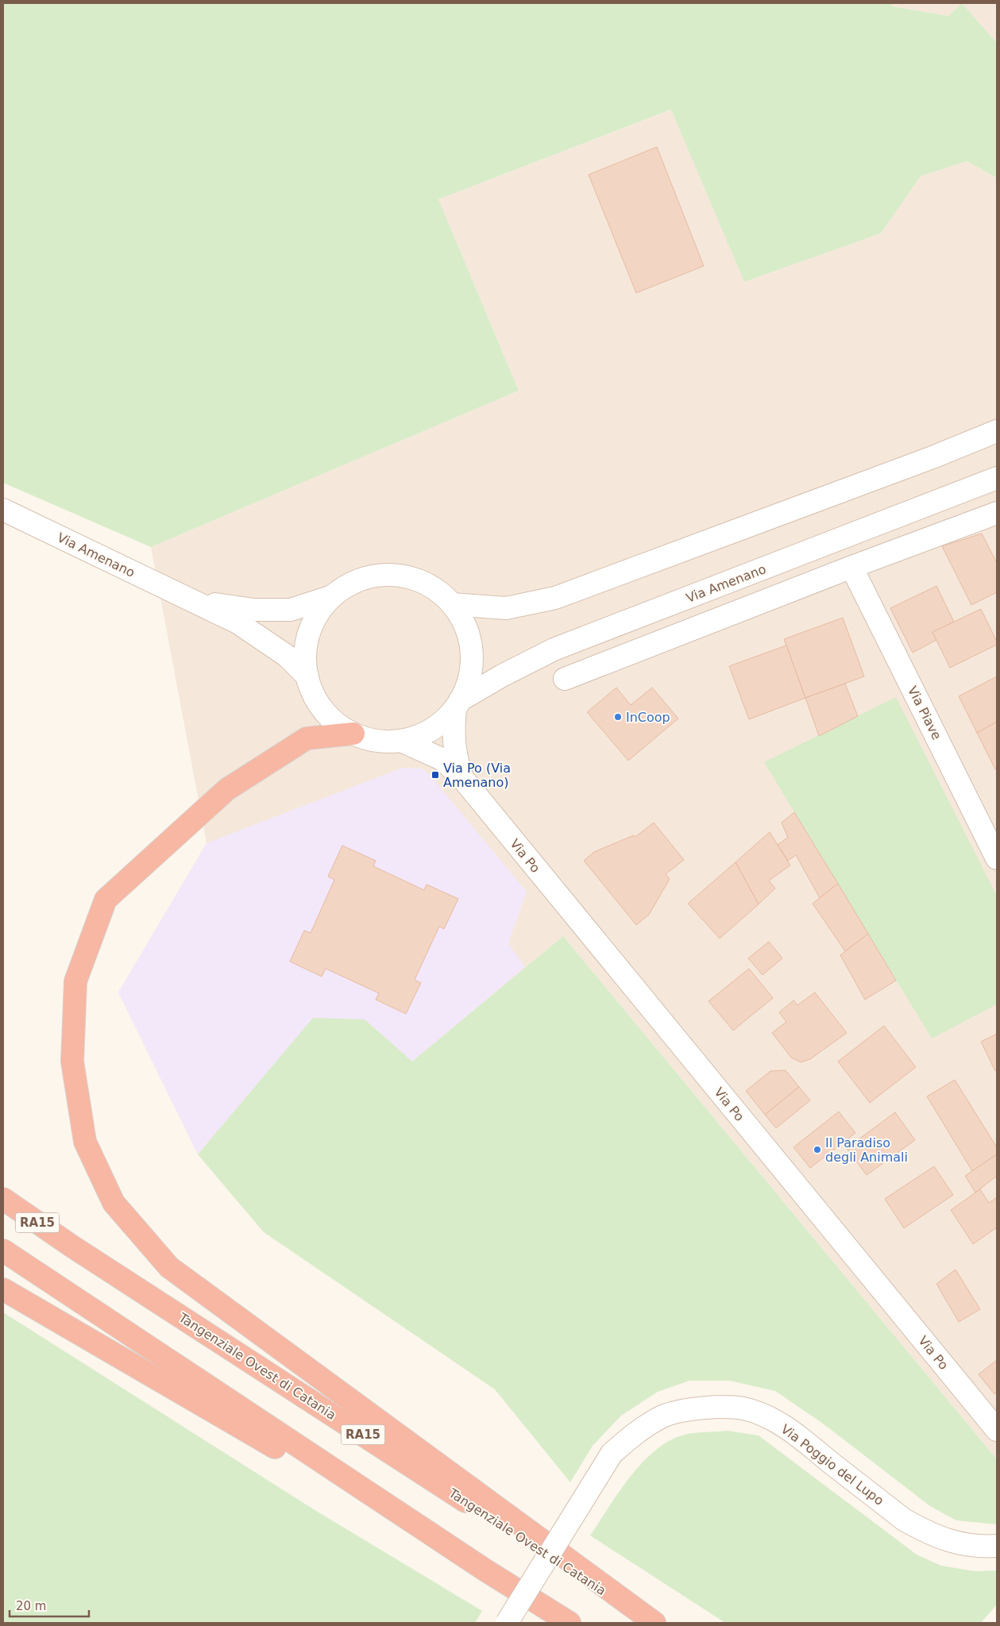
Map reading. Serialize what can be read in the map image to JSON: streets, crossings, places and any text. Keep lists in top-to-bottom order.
{
  "streets": {
    "highway": ["RA15", "Tangenziale Ovest di Catania"],
    "street": [
      "Via Amenano",
      "Via Piave",
      "Via Po",
      "Via Poggio del Lupo"
    ]
  },
  "places": {
    "other": ["InCoop", "Il Paradiso degli Animali"],
    "transit": ["Via Po (Via Amenano)"]
  },
  "scale_bar": "20 m"
}
